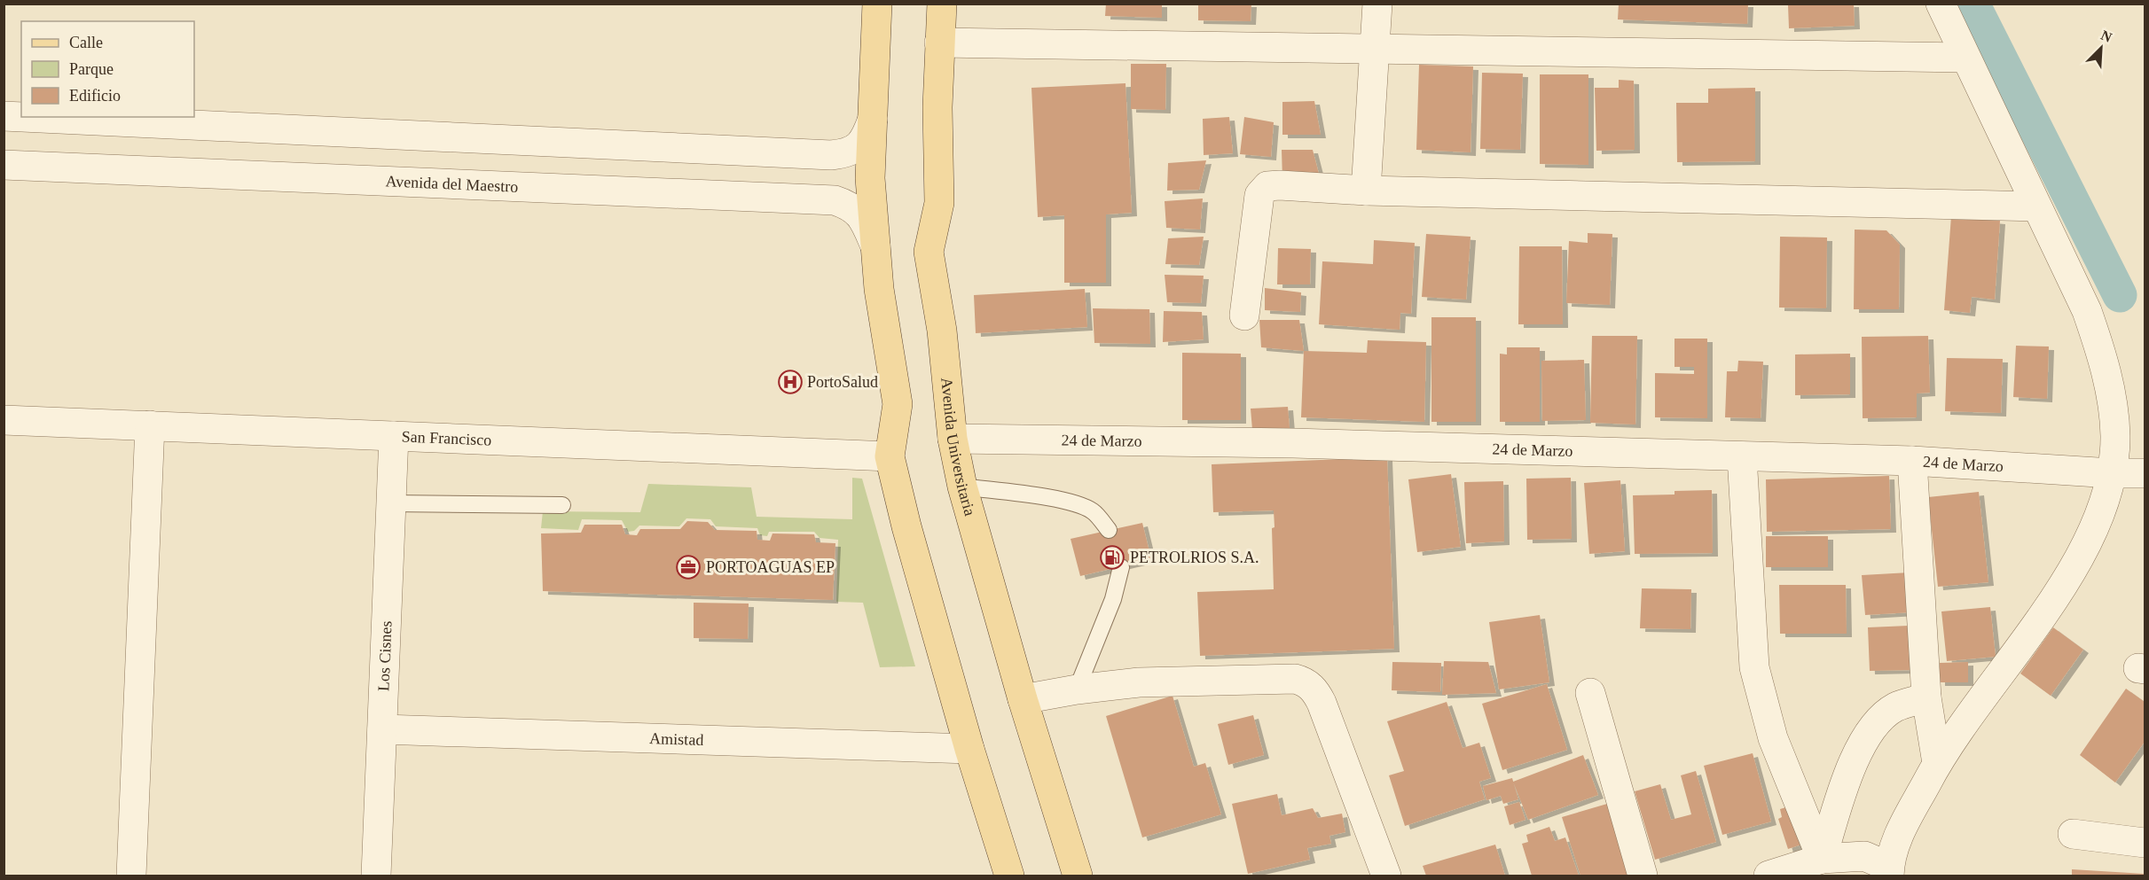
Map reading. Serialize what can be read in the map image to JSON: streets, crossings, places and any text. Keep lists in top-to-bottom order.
{
  "streets": {
    "main road": ["Avenida Universitaria"],
    "street": [
      "Avenida del Maestro",
      "San Francisco",
      "24 de Marzo",
      "Los Cisnes",
      "Amistad"
    ]
  },
  "crossings": [
    ["San Francisco", "Los Cisnes"],
    ["24 de Marzo", "Avenida Universitaria"],
    ["Los Cisnes", "Amistad"]
  ],
  "places": {
    "hospital": ["PortoSalud"],
    "fuel station": ["PETROLRIOS S.A."],
    "office": ["PORTOAGUAS EP"]
  },
  "legend": ["Calle", "Parque", "Edificio"],
  "north": "top right"
}
